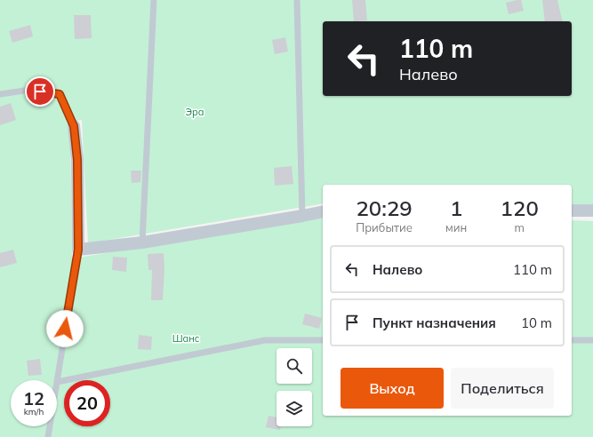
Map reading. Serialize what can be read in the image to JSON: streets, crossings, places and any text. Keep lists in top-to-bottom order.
{
  "parks": ["Эра", "Шанс"],
  "page": {
    "turn": ["110 m", "Налево"],
    "eta": [
      "20:29",
      "Прибытие",
      "1",
      "мин",
      "120",
      "m"
    ],
    "list": [
      {
        "name": "Налево",
        "value": "110 m"
      },
      {
        "name": "Пункт назначения",
        "value": "10 m"
      }
    ],
    "buttons": ["Выход", "Поделиться"],
    "speed": "12 km/h",
    "limit": "20"
  }
}
